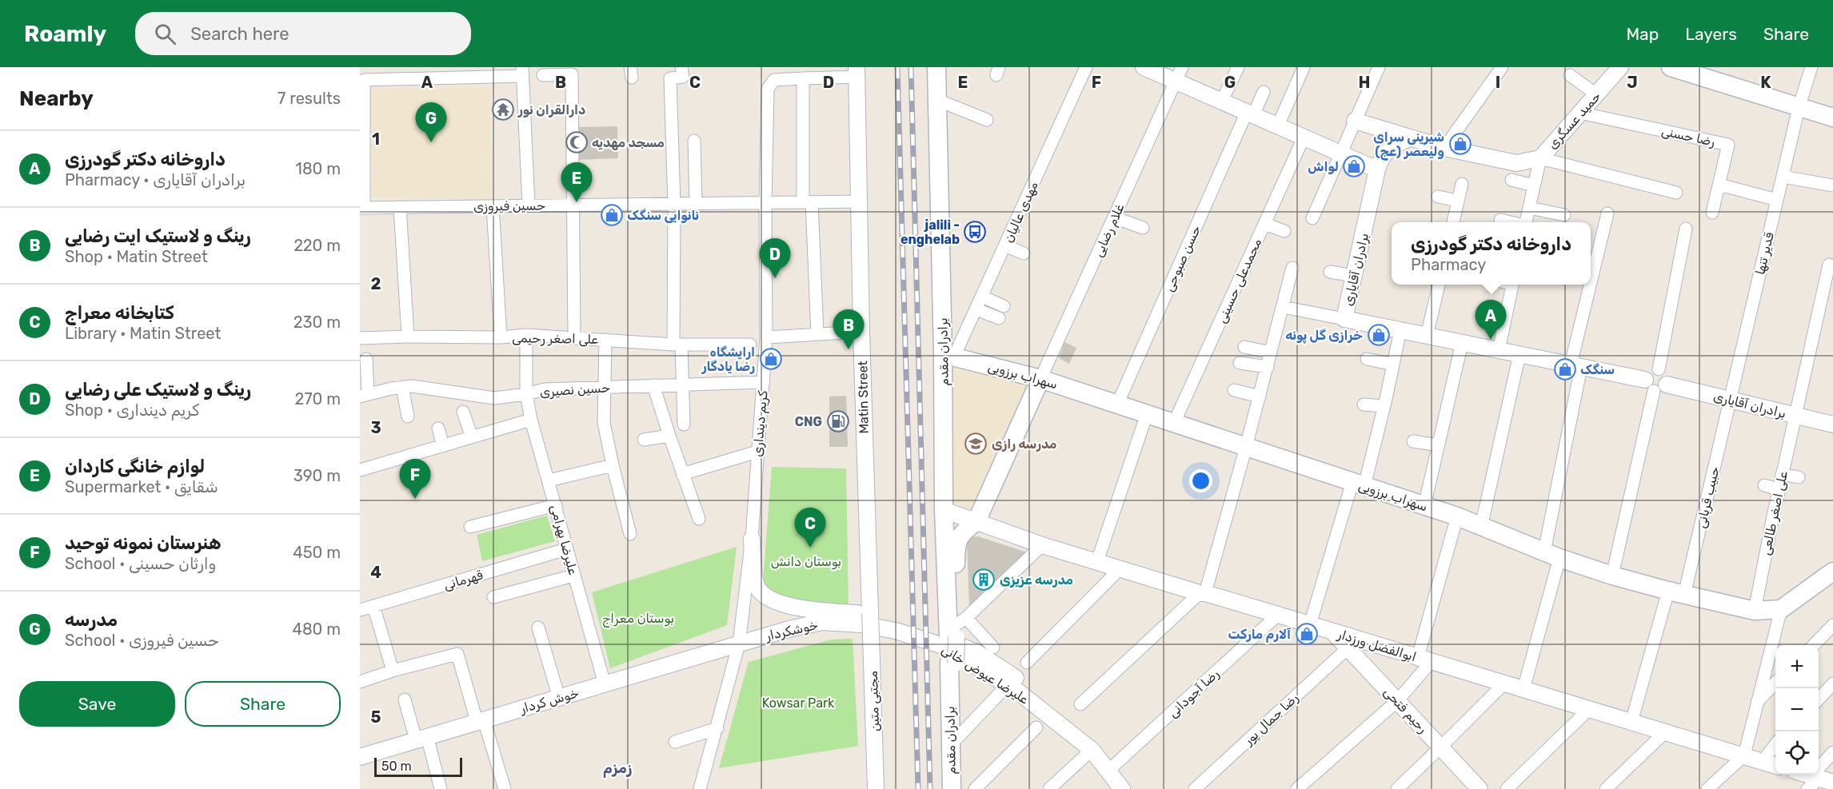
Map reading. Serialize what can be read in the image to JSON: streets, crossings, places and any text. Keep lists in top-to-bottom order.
{
  "streets": {
    "main road": ["برادران مقدم", "سهراب برزویی"],
    "street": [
      "حمید عسگری",
      "رضا حسنی",
      "حسین فیروزی",
      "مهدی عالیان",
      "غلام رضایی",
      "قدیر تنها",
      "حسن صبوحی",
      "برادران آقایاری",
      "محمدعلی حسینی",
      "علی اصغر رحیمی",
      "حسین نصیری",
      "Matin Street",
      "کریم دینداری",
      "حبیب قربانی",
      "علی اصغر طالعی",
      "علیرضا بهرامی",
      "قهرمانی",
      "خوشکردار",
      "ابوالفضل ورزدار",
      "علیرضا عیوض خانی",
      "رضا آجودانی",
      "خوش کردار",
      "مجتبی متین",
      "رحیم فتحی",
      "رضا جمال پور"
    ]
  },
  "crossings": [
    ["حمید عسگری", "رضا حسنی"],
    ["حسین فیروزی", "Matin Street"],
    ["حسین فیروزی", "کریم دینداری"],
    ["مهدی عالیان", "برادران مقدم"],
    ["مهدی عالیان", "سهراب برزویی"],
    ["غلام رضایی", "سهراب برزویی"],
    ["قدیر تنها", "برادران آقایاری"],
    ["قدیر تنها", "حبیب قربانی"],
    ["حسن صبوحی", "سهراب برزویی"],
    ["برادران آقایاری", "حبیب قربانی"],
    ["برادران آقایاری", "علی اصغر طالعی"],
    ["محمدعلی حسینی", "سهراب برزویی"],
    ["علی اصغر رحیمی", "علیرضا بهرامی"],
    ["برادران مقدم", "سهراب برزویی"],
    ["برادران مقدم", "ابوالفضل ورزدار"],
    ["سهراب برزویی", "حبیب قربانی"],
    ["سهراب برزویی", "علی اصغر طالعی"],
    ["حسین نصیری", "کریم دینداری"],
    ["حسین نصیری", "علیرضا بهرامی"],
    ["Matin Street", "مجتبی متین"],
    ["کریم دینداری", "خوشکردار"],
    ["کریم دینداری", "خوش کردار"],
    ["حبیب قربانی", "ابوالفضل ورزدار"],
    ["علیرضا بهرامی", "قهرمانی"],
    ["علیرضا بهرامی", "خوش کردار"],
    ["خوشکردار", "علیرضا عیوض خانی"],
    ["خوشکردار", "خوش کردار"],
    ["ابوالفضل ورزدار", "رضا آجودانی"],
    ["ابوالفضل ورزدار", "رحیم فتحی"],
    ["علیرضا عیوض خانی", "رضا آجودانی"],
    ["رحیم فتحی", "رضا جمال پور"]
  ],
  "districts": ["زمزم"],
  "parks": ["بوستان دانش", "بوستان معراج", "Kowsar Park"],
  "places": {
    "temple": ["دارالقران نور"],
    "mosque": ["مسجد مهدیه"],
    "shop": [
      "شیرینی سرای ولیعصر (عج)",
      "لواش",
      "نانوایی سنگک",
      "خرازی گل پونه",
      "ارایشگاه رضا یادگار",
      "سنگک",
      "آلارم مارکت"
    ],
    "bus stop": ["jalili - enghelab"],
    "fuel station": ["CNG"],
    "school or university": ["مدرسه رازی"],
    "building": ["مدرسه عزیزی"]
  },
  "scale_bar": "50 m",
  "page": {
    "header": "Roamly",
    "search": "Search here",
    "nav": ["Map", "Layers", "Share"],
    "heading": ["Nearby", "7 results"],
    "pins": [
      "G",
      "E",
      "D",
      "A",
      "B",
      "F",
      "C"
    ],
    "list": [
      {
        "mark": "A",
        "name": "داروخانه دکتر گودرزی",
        "note": "Pharmacy · برادران آقایاری",
        "value": "180 m"
      },
      {
        "mark": "B",
        "name": "رینگ و لاستیک ایت رضایی",
        "note": "Shop · Matin Street",
        "value": "220 m"
      },
      {
        "mark": "C",
        "name": "کتابخانه معراج",
        "note": "Library · Matin Street",
        "value": "230 m"
      },
      {
        "mark": "D",
        "name": "رینگ و لاستیک علی رضایی",
        "note": "Shop · کریم دینداری",
        "value": "270 m"
      },
      {
        "mark": "E",
        "name": "لوازم خانگی کاردان",
        "note": "Supermarket · شقایق",
        "value": "390 m"
      },
      {
        "mark": "F",
        "name": "هنرستان نمونه توحید",
        "note": "School · وارثان حسینی",
        "value": "450 m"
      },
      {
        "mark": "G",
        "name": "مدرسه",
        "note": "School · حسین فیروزی",
        "value": "480 m"
      }
    ],
    "popup": ["داروخانه دکتر گودرزی", "Pharmacy"],
    "map_buttons": ["+", "−"],
    "buttons": ["Save", "Share"],
    "scale": "50 m"
  },
  "grid": {
    "columns": [
      "A",
      "B",
      "C",
      "D",
      "E",
      "F",
      "G",
      "H",
      "I",
      "J",
      "K"
    ],
    "rows": [
      "1",
      "2",
      "3",
      "4",
      "5"
    ]
  }
}
